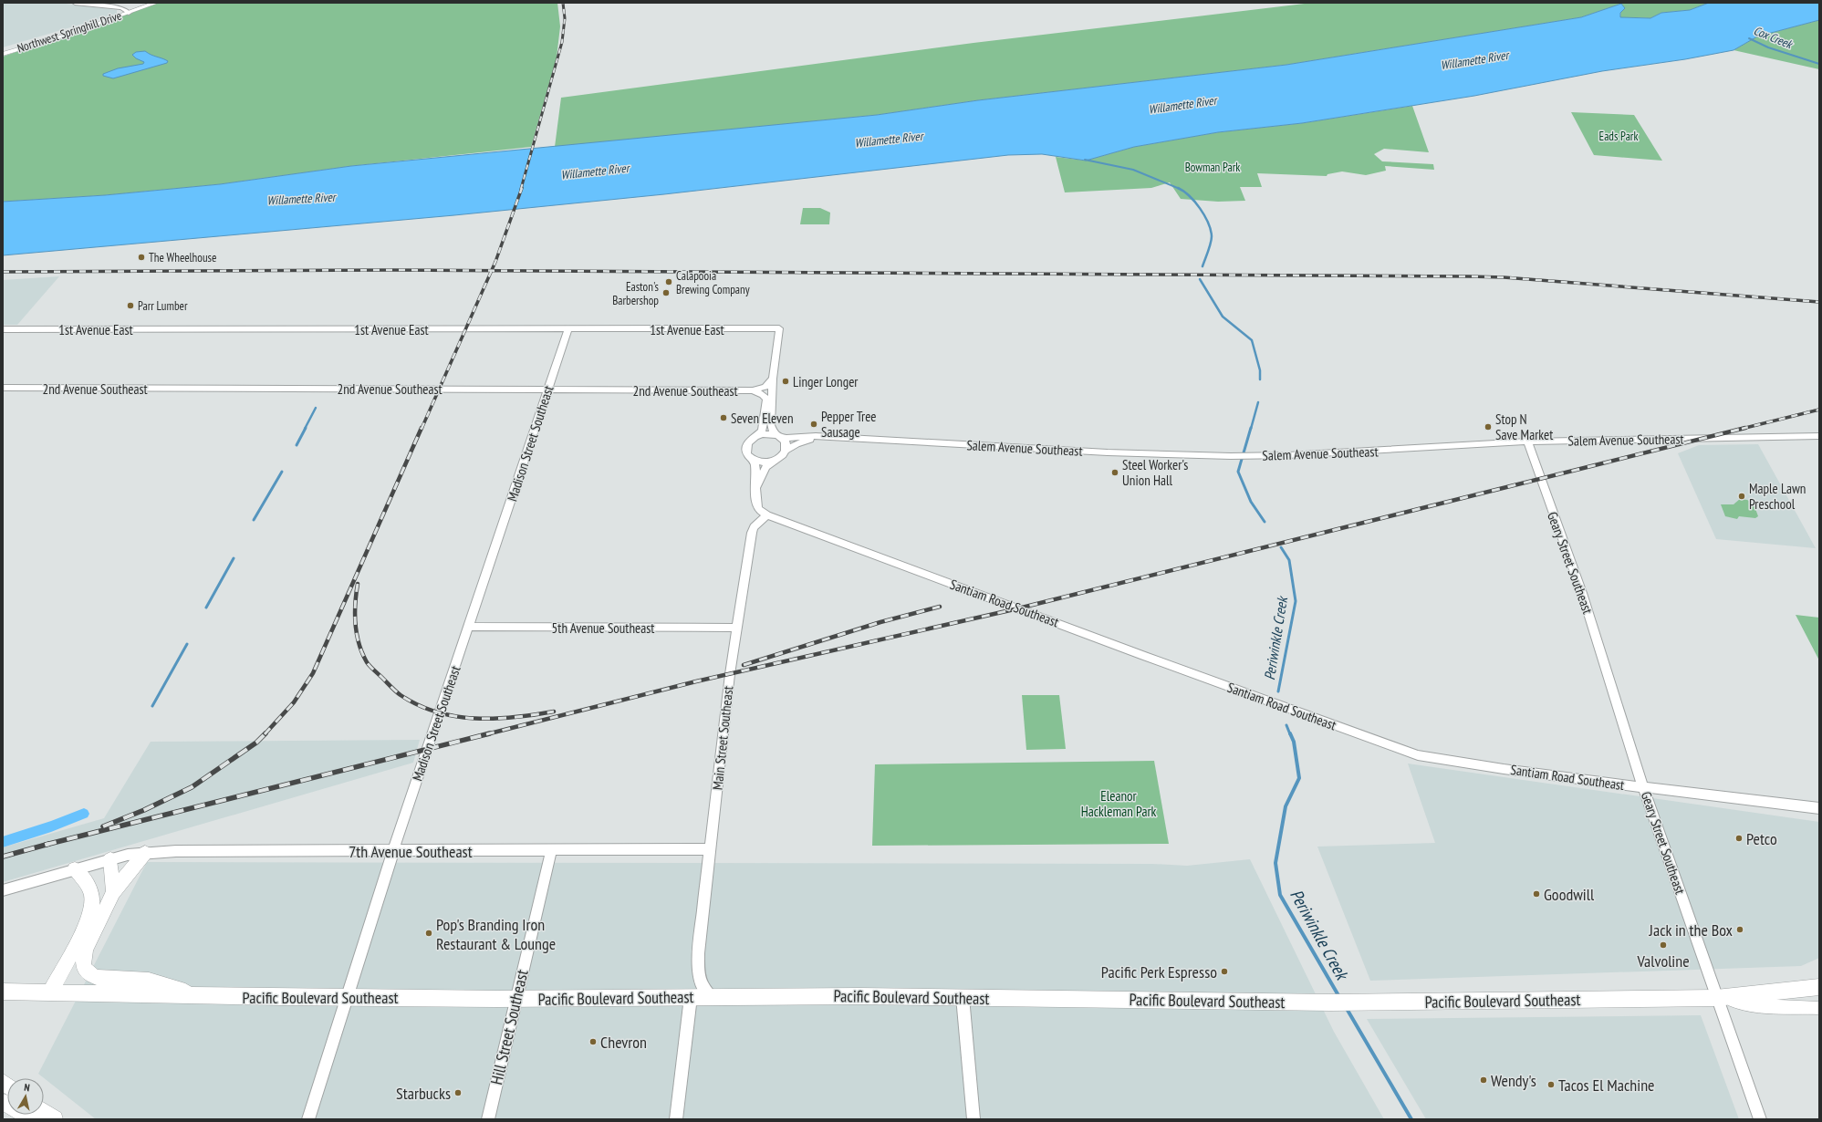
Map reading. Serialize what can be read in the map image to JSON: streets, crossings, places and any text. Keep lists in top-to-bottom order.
{
  "streets": {
    "highway": ["Pacific Boulevard Southeast"],
    "main road": [
      "Northwest Springhill Drive",
      "1st Avenue East",
      "2nd Avenue Southeast",
      "Salem Avenue Southeast",
      "Madison Street Southeast",
      "Geary Street Southeast",
      "Santiam Road Southeast",
      "5th Avenue Southeast",
      "Main Street Southeast",
      "7th Avenue Southeast",
      "Hill Street Southeast"
    ]
  },
  "crossings": [
    ["1st Avenue East", "2nd Avenue Southeast"],
    ["1st Avenue East", "Madison Street Southeast"],
    ["2nd Avenue Southeast", "Madison Street Southeast"],
    ["Salem Avenue Southeast", "Geary Street Southeast"],
    ["Madison Street Southeast", "5th Avenue Southeast"],
    ["Madison Street Southeast", "7th Avenue Southeast"],
    ["Madison Street Southeast", "Pacific Boulevard Southeast"],
    ["Geary Street Southeast", "Santiam Road Southeast"],
    ["Geary Street Southeast", "Pacific Boulevard Southeast"],
    ["Santiam Road Southeast", "Main Street Southeast"],
    ["5th Avenue Southeast", "Main Street Southeast"],
    ["Main Street Southeast", "7th Avenue Southeast"],
    ["Main Street Southeast", "Pacific Boulevard Southeast"],
    ["7th Avenue Southeast", "Hill Street Southeast"],
    ["Pacific Boulevard Southeast", "Hill Street Southeast"]
  ],
  "water": ["Cox Creek", "Willamette River", "Periwinkle Creek"],
  "parks": ["Eads Park", "Bowman Park", "Eleanor Hackleman Park"],
  "places": [
    "The Wheelhouse",
    "Calapooia Brewing Company",
    "Easton's Barbershop",
    "Parr Lumber",
    "Linger Longer",
    "Seven Eleven",
    "Pepper Tree Sausage",
    "Stop N Save Market",
    "Steel Worker's Union Hall",
    "Maple Lawn Preschool",
    "Petco",
    "Goodwill",
    "Jack in the Box",
    "Pop's Branding Iron Restaurant & Lounge",
    "Valvoline",
    "Pacific Perk Espresso",
    "Chevron",
    "Wendy's",
    "Tacos El Machine",
    "Starbucks"
  ],
  "north": "top"
}
